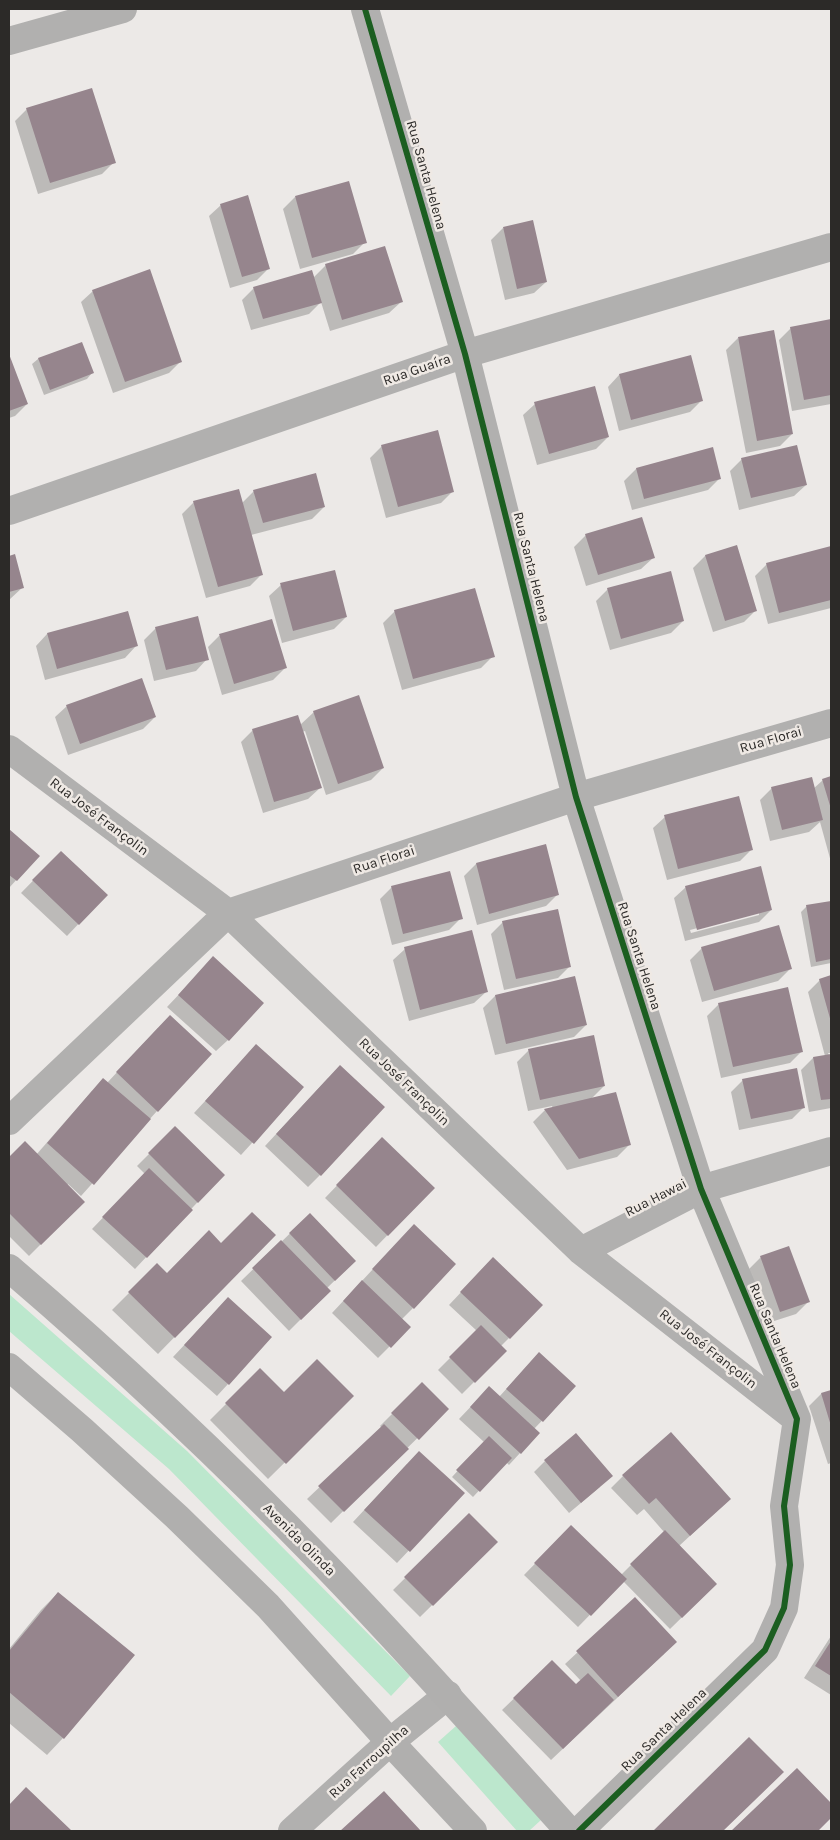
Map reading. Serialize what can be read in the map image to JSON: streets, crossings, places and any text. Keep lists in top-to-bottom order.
{
  "streets": {
    "street": [
      "Rua Santa Helena",
      "Rua Guaíra",
      "Rua Florai",
      "Rua José Françolin",
      "Rua Hawai",
      "Avenida Olinda",
      "Rua Farroupilha"
    ]
  },
  "crossings": [
    ["Rua Santa Helena", "Rua Guaíra"],
    ["Rua Santa Helena", "Rua Florai"],
    ["Rua Santa Helena", "Rua José Françolin"],
    ["Rua Santa Helena", "Rua Hawai"],
    ["Rua Florai", "Rua José Françolin"],
    ["Rua José Françolin", "Rua Hawai"],
    ["Avenida Olinda", "Rua Farroupilha"]
  ]
}
